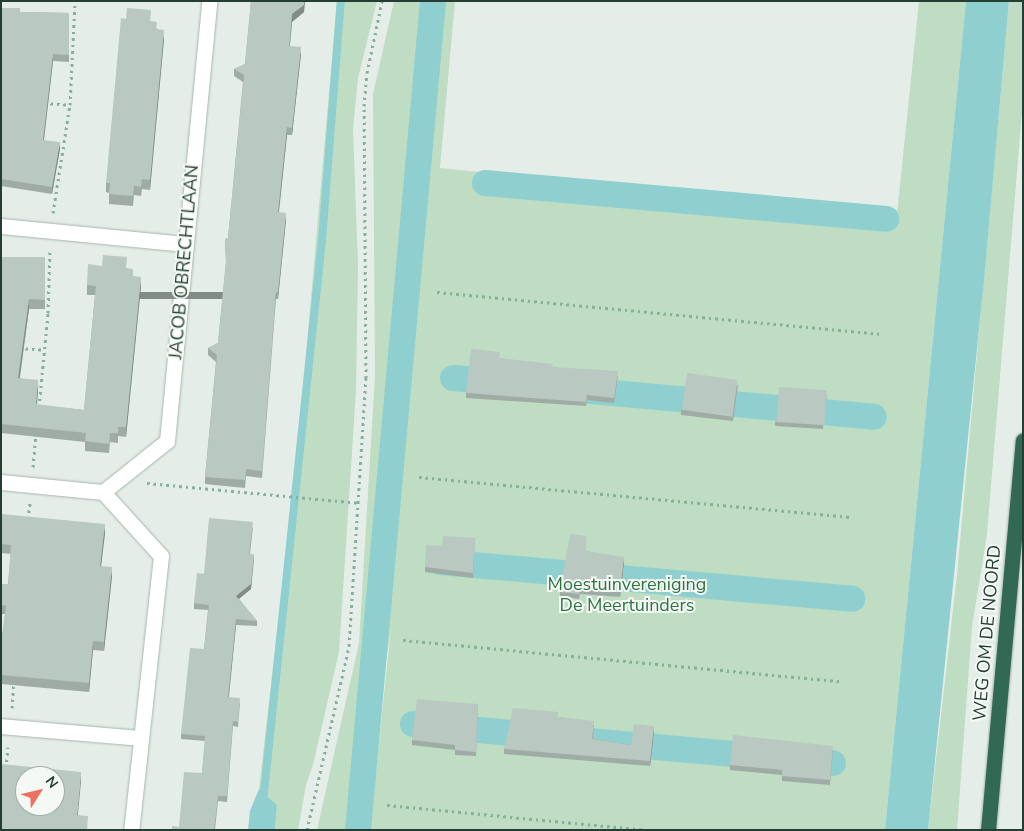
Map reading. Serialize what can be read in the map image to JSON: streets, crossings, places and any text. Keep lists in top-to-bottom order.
{
  "streets": {
    "highway": ["WEG OM DE NOORD"],
    "street": ["JACOB OBRECHTLAAN"]
  },
  "parks": ["Moestuinvereniging De Meertuinders"],
  "north": "top right"
}
